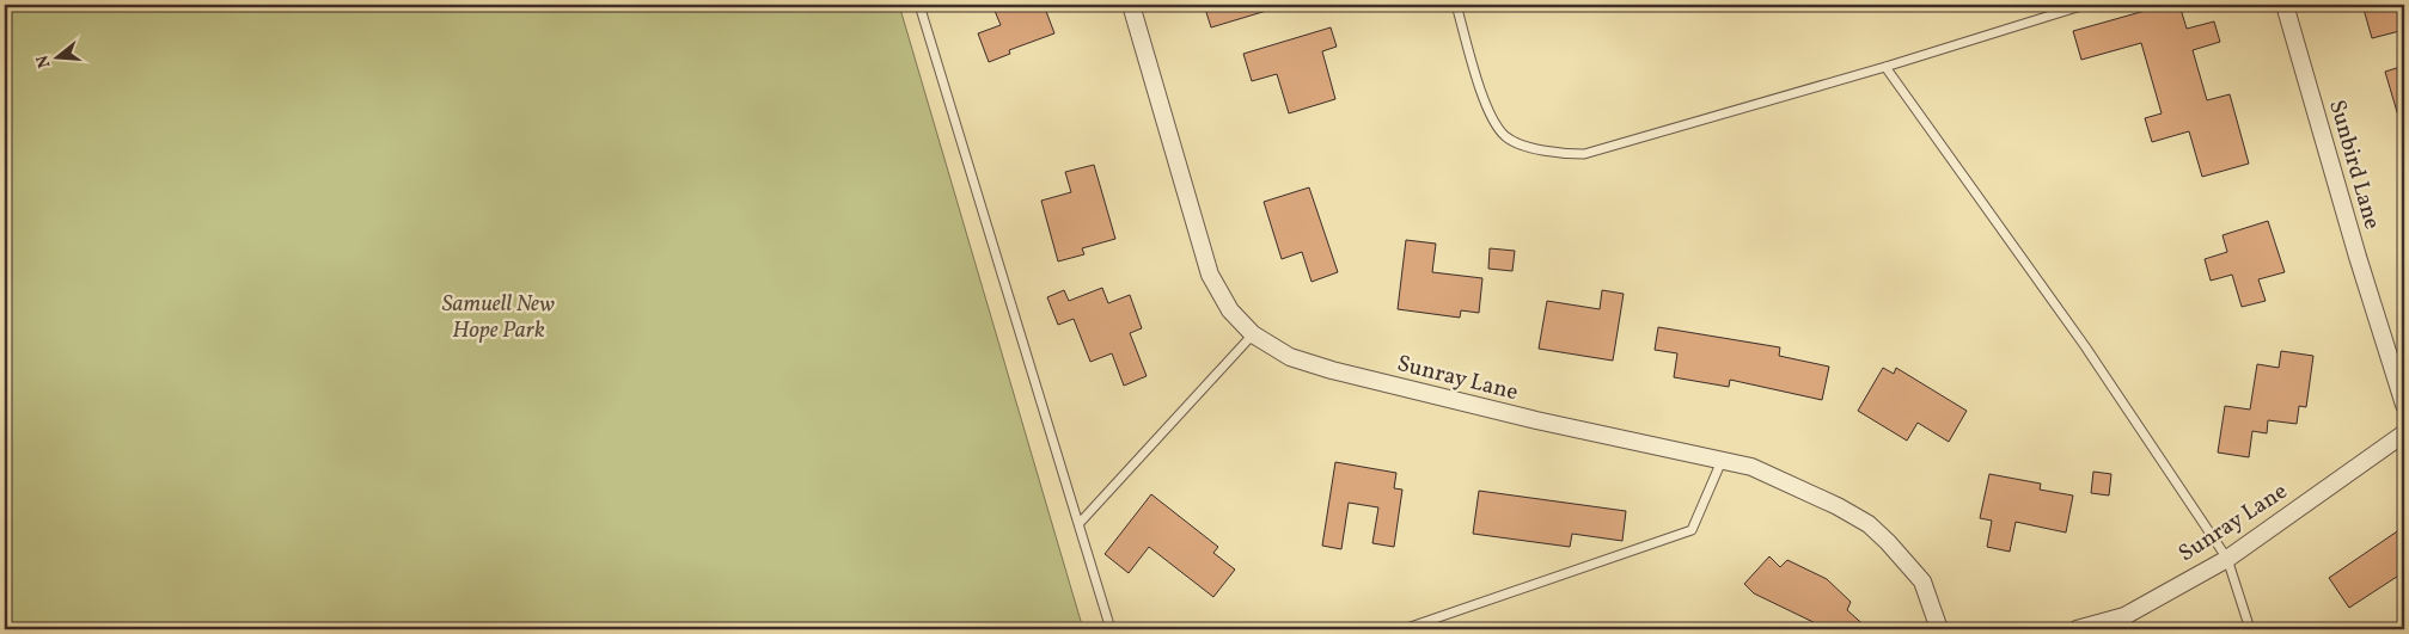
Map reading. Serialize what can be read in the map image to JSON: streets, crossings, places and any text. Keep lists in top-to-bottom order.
{
  "streets": {
    "street": ["Sunbird Lane", "Sunray Lane"]
  },
  "parks": ["Samuell New Hope Park"],
  "north": "left"
}
